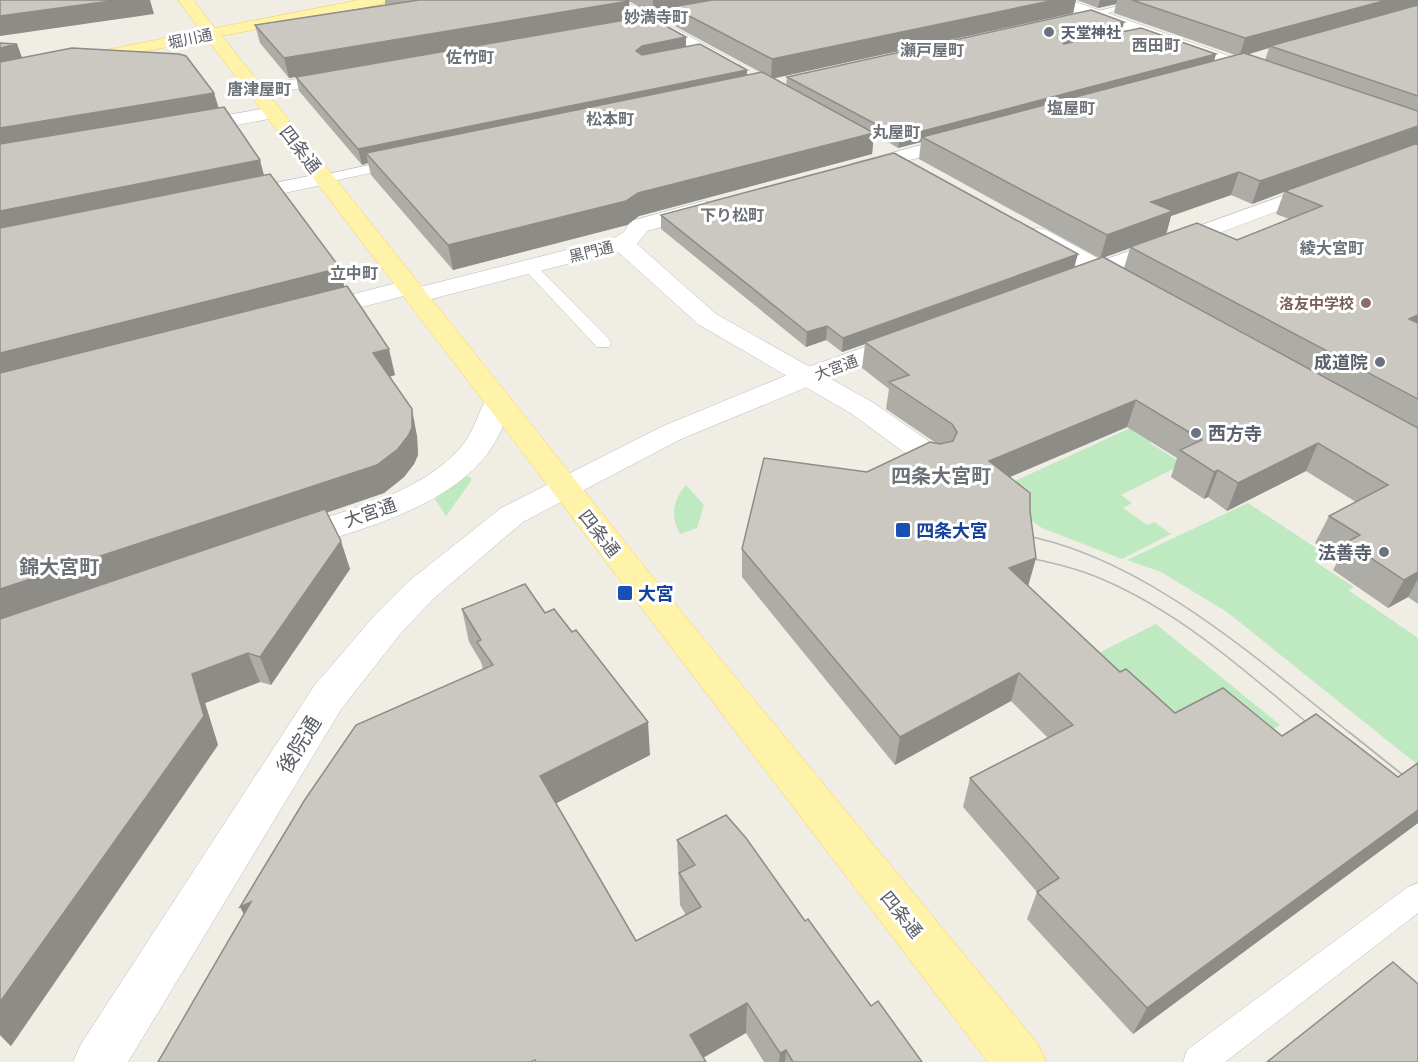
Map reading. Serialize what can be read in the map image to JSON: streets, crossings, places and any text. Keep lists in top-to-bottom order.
{
  "streets": {
    "main road": ["堀川通", "四条通"],
    "street": ["黒門通", "大宮通", "後院通"]
  },
  "crossings": [
    ["堀川通", "四条通"],
    ["四条通", "黒門通"],
    ["四条通", "大宮通"],
    ["四条通", "後院通"],
    ["大宮通", "後院通"]
  ],
  "districts": [
    "妙満寺町",
    "西田町",
    "瀬戸屋町",
    "佐竹町",
    "唐津屋町",
    "塩屋町",
    "松本町",
    "丸屋町",
    "下り松町",
    "綾大宮町",
    "立中町",
    "四条大宮町",
    "錦大宮町"
  ],
  "places": {
    "other": [
      "天堂神社",
      "洛友中学校",
      "成道院",
      "西方寺",
      "法善寺"
    ],
    "transit": ["四条大宮", "大宮"]
  }
}
